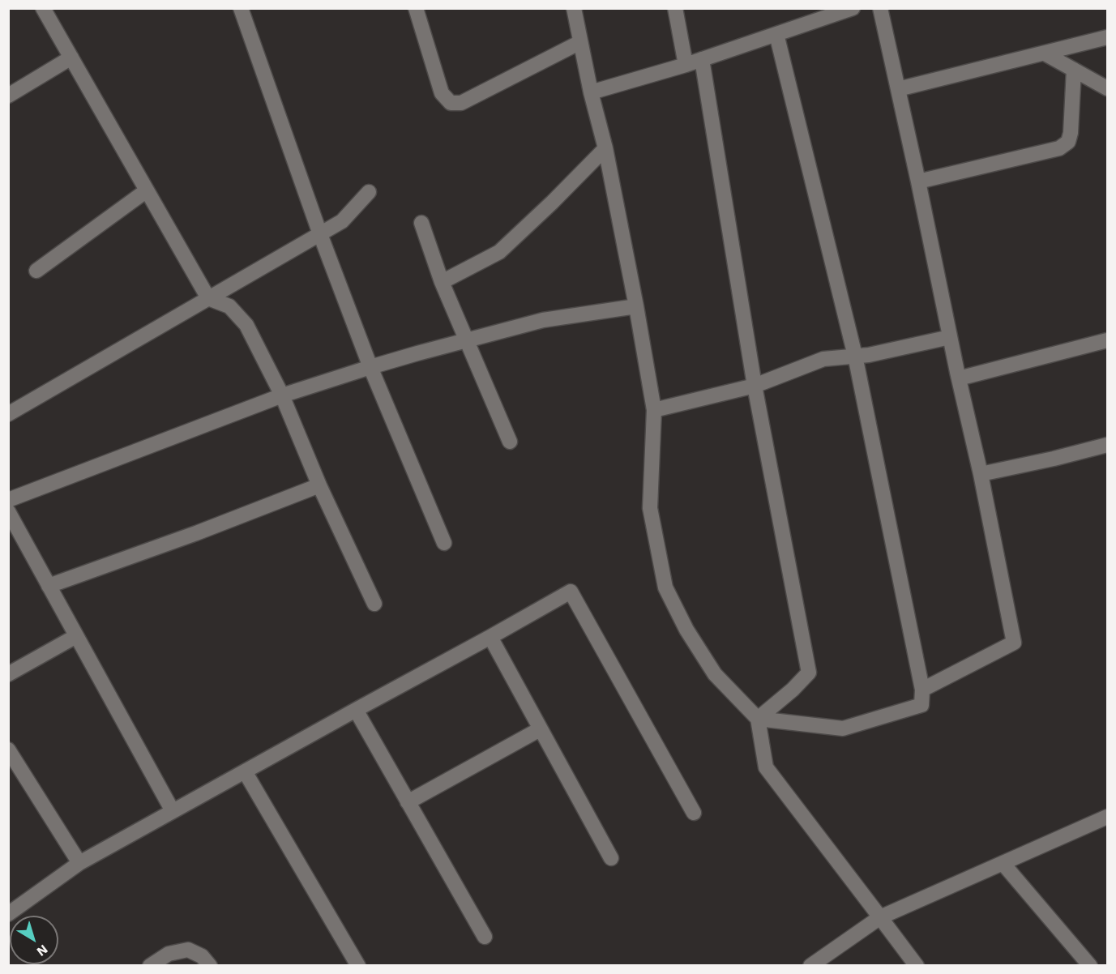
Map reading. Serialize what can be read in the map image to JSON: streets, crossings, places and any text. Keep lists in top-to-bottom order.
{
  "north": "bottom right"
}
